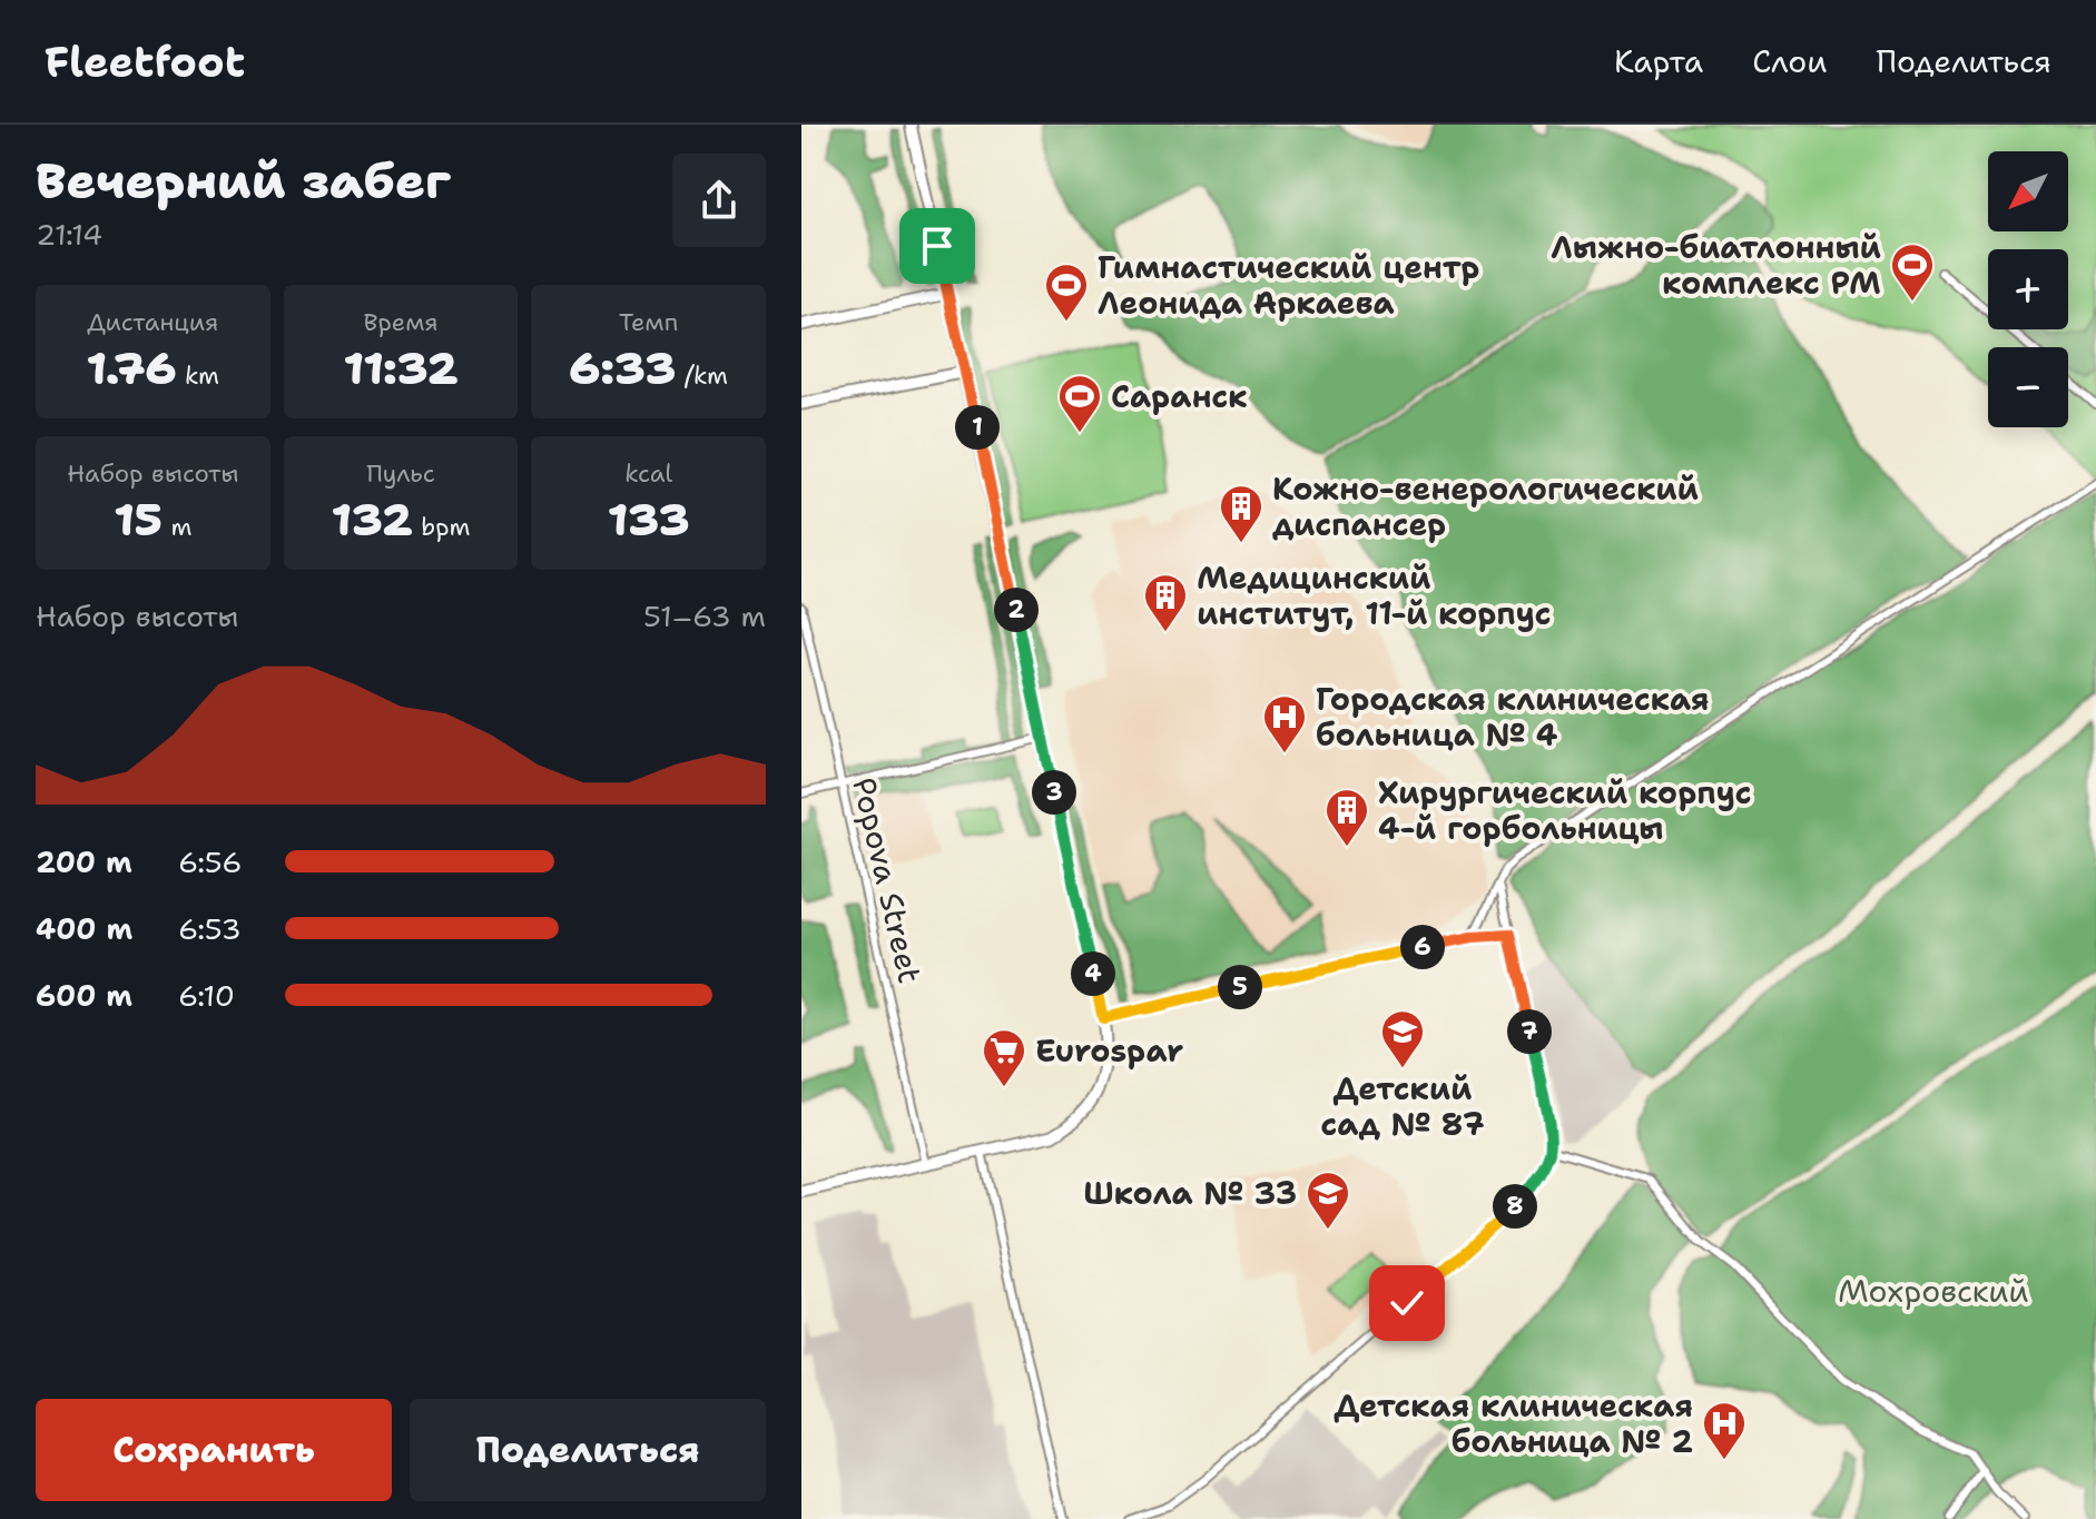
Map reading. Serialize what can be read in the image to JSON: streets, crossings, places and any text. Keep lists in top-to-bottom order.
{
  "streets": {
    "street": ["Popova Street"]
  },
  "parks": ["Мохровский"],
  "places": {
    "sports": ["Лыжно-биатлонный комплекс РМ", "Гимнастический центр Леонида Аркаева", "Саранск"],
    "building": ["Кожно-венерологический диспансер", "Медицинский институт, 11-й корпус", "Хирургический корпус 4-й горбольницы"],
    "hospital": ["Городская клиническая больница № 4", "Детская клиническая больница № 2"],
    "school or university": ["Детский сад № 87", "Школа № 33"],
    "supermarket": ["Eurospar"]
  },
  "north": "bottom left",
  "page": {
    "header": "Fleetfoot",
    "nav": ["Карта", "Слои", "Поделиться"],
    "heading": ["Вечерний забег", "21:14"],
    "map_buttons": ["+", "−"],
    "stats": [
      ["Дистанция", "1.76 km"],
      ["Время", "11:32"],
      ["Темп", "6:33 /km"],
      ["Набор высоты", "15 m"],
      ["Пульс", "132 bpm"],
      ["kcal", "133"]
    ],
    "pins": [
      "1",
      "2",
      "3",
      "6",
      "4",
      "5",
      "7",
      "8"
    ],
    "chart": ["Набор высоты", "51–63 m"],
    "list": [
      {
        "name": "200 m",
        "note": "6:56"
      },
      {
        "name": "400 m",
        "note": "6:53"
      },
      {
        "name": "600 m",
        "note": "6:10"
      }
    ],
    "buttons": ["Сохранить", "Поделиться"]
  }
}
